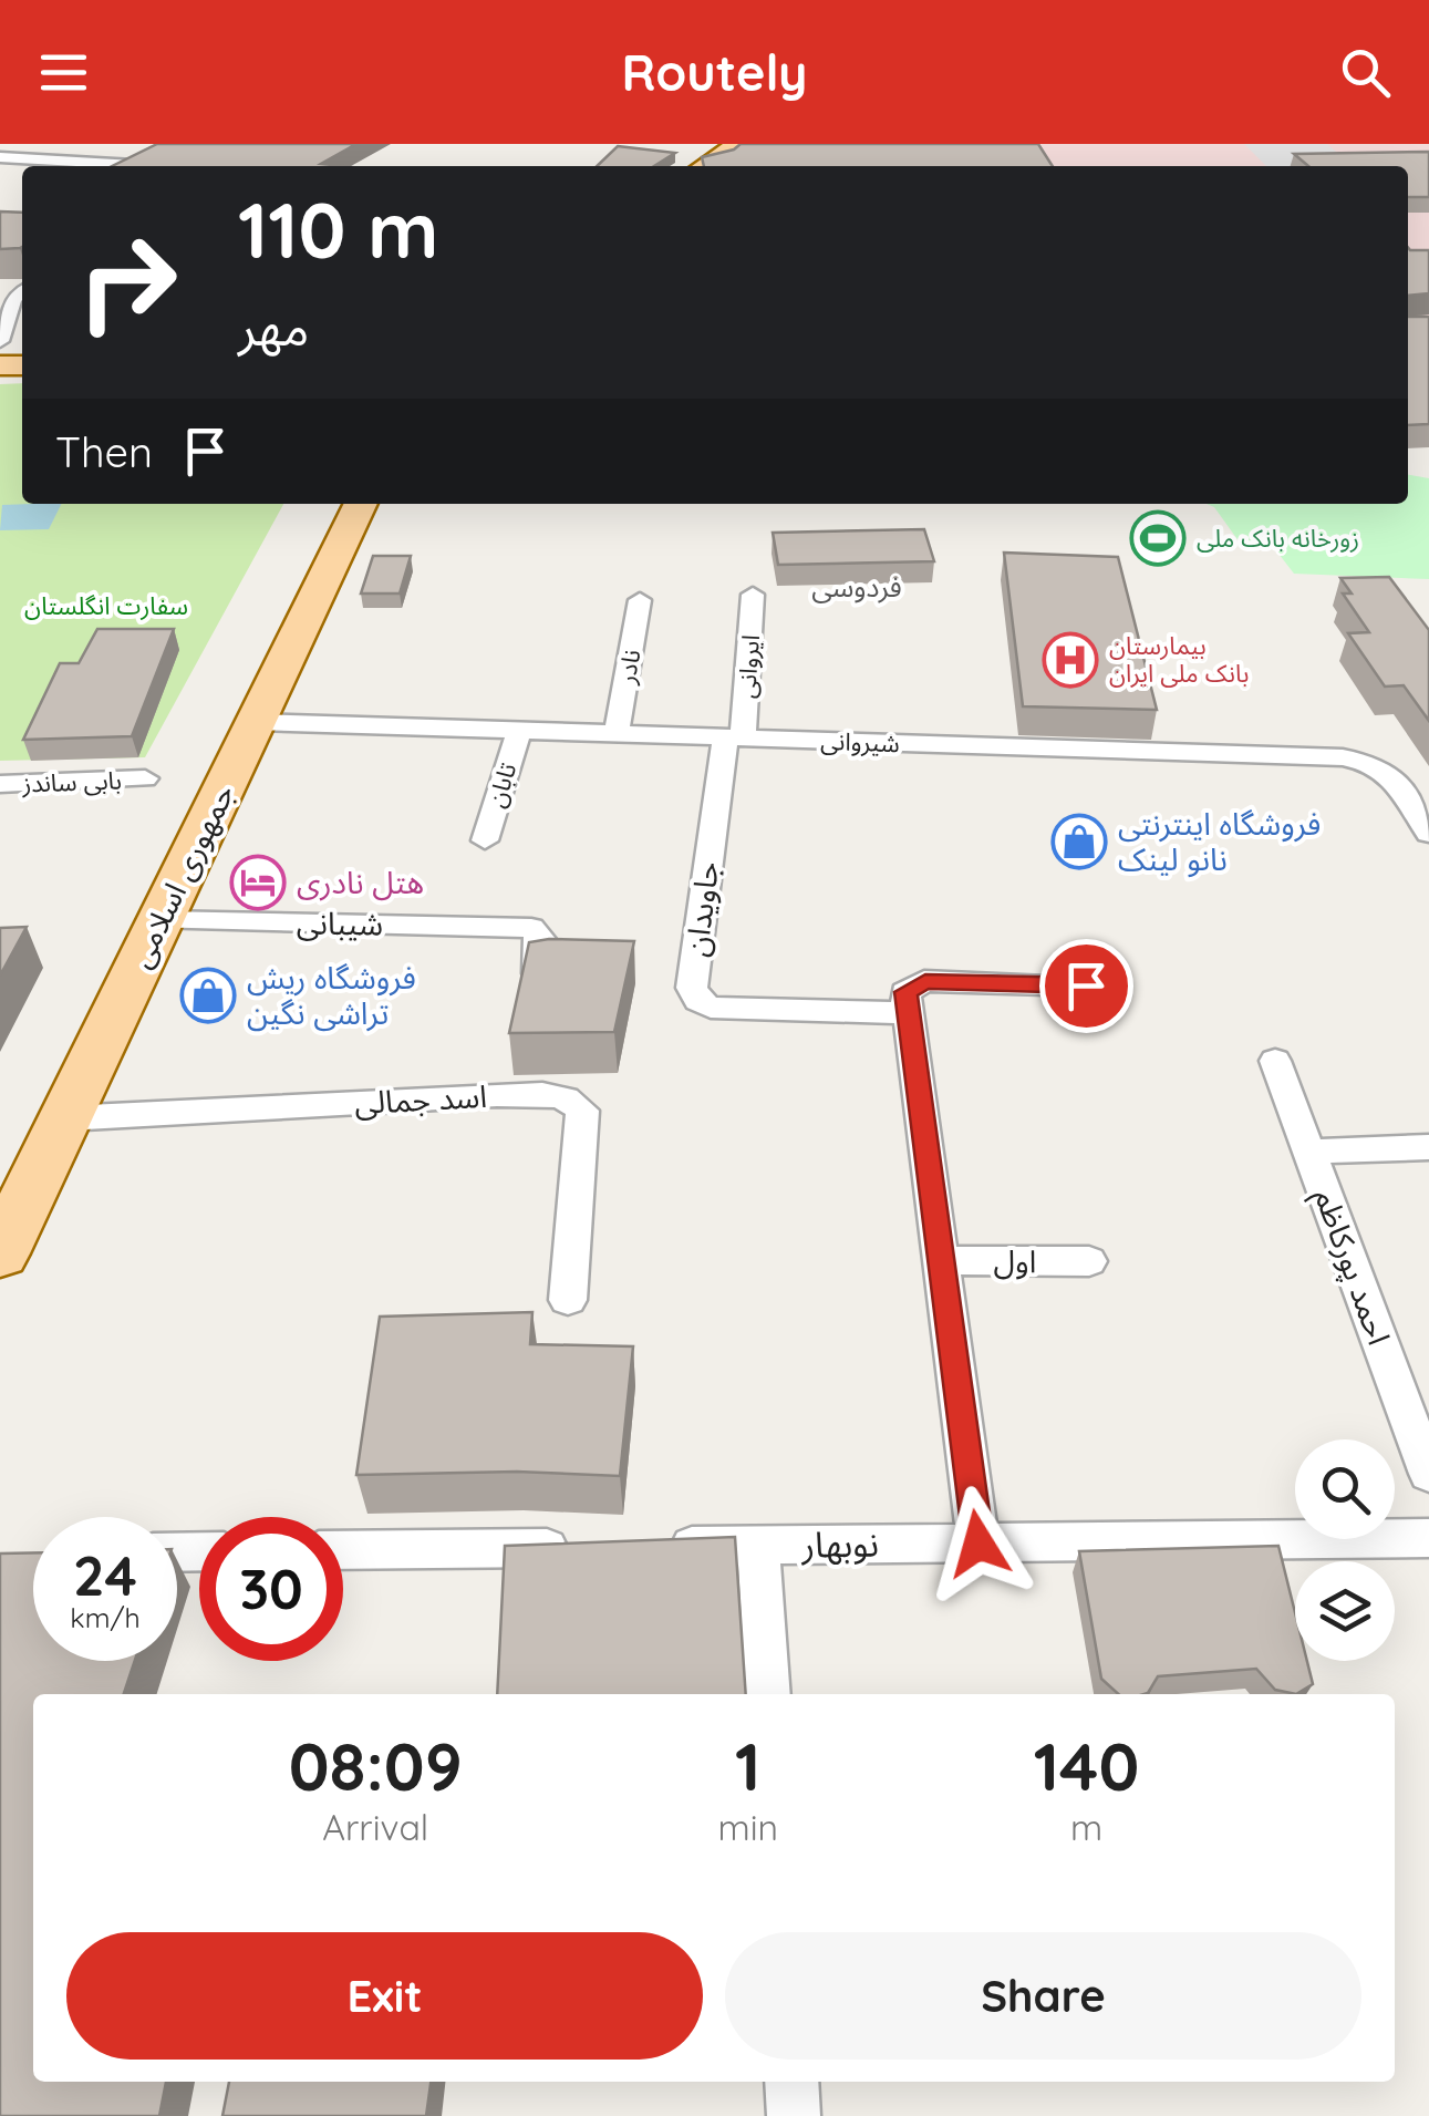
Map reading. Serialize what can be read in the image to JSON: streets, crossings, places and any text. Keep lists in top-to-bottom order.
{
  "streets": {
    "main road": ["جمهوری اسلامی"],
    "street": [
      "نادر",
      "ایروانی",
      "شیروانی",
      "بابی ساندز",
      "تابان",
      "جاویدان",
      "شیبانی",
      "اسد جمالی",
      "اول",
      "احمد پورکاظم",
      "نوبهار"
    ]
  },
  "crossings": [
    ["نادر", "شیروانی"],
    ["ایروانی", "شیروانی"],
    ["ایروانی", "جاویدان"],
    ["شیروانی", "تابان"],
    ["شیروانی", "جمهوری اسلامی"],
    ["شیروانی", "جاویدان"],
    ["جمهوری اسلامی", "شیبانی"],
    ["جمهوری اسلامی", "اسد جمالی"]
  ],
  "districts": ["فردوسی"],
  "parks": ["سفارت انگلستان"],
  "places": {
    "sports": ["زورخانه بانک ملی"],
    "hospital": ["بیمارستان بانک ملی ایران"],
    "shop": ["فروشگاه اینترنتی نانو لینک", "فروشگاه ریش تراشی نگین"],
    "hotel": ["هتل نادری"]
  },
  "page": {
    "header": "Routely",
    "turn": ["110 m", "مهر"],
    "then": "Then",
    "speed": "24 km/h",
    "limit": "30",
    "eta": [
      "08:09",
      "Arrival",
      "1",
      "min",
      "140",
      "m"
    ],
    "buttons": ["Exit", "Share"]
  }
}
